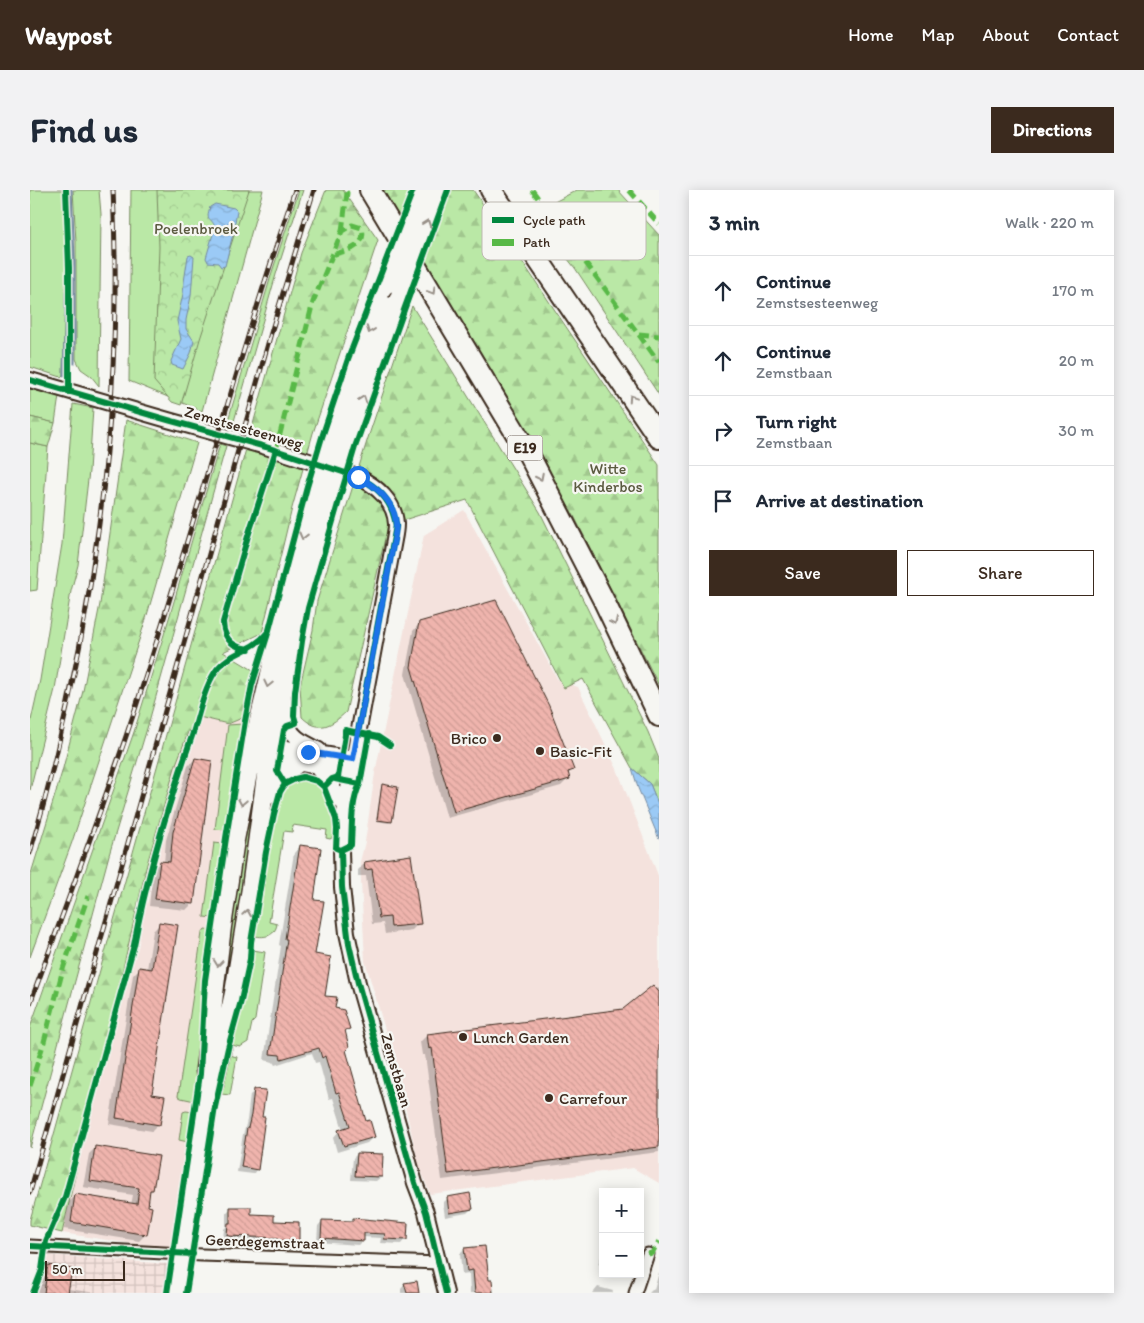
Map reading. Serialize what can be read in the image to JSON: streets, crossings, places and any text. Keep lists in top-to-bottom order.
{
  "streets": {
    "highway": ["E19"],
    "street": ["Zemstsesteenweg", "Zemstbaan", "Geerdegemstraat"]
  },
  "crossings": [
    ["Zemstsesteenweg", "Zemstbaan"],
    ["Zemstbaan", "Geerdegemstraat"]
  ],
  "parks": ["Poelenbroek", "Witte Kinderbos"],
  "places": [
    "Brico",
    "Basic-Fit",
    "Lunch Garden",
    "Carrefour"
  ],
  "legend": ["Cycle path", "Path"],
  "scale_bar": "50 m",
  "page": {
    "header": "Waypost",
    "nav": [
      "Home",
      "Map",
      "About",
      "Contact"
    ],
    "buttons": [
      "Directions",
      ["Save", "Share"]
    ],
    "title": "Find us",
    "heading": ["3 min", "Walk · 220 m"],
    "list": [
      ["Continue", "Zemstsesteenweg", "170 m"],
      ["Continue", "Zemstbaan", "20 m"],
      ["Turn right", "Zemstbaan", "30 m"],
      "Arrive at destination"
    ],
    "map_buttons": ["+", "−"],
    "scale": "50 m"
  }
}
